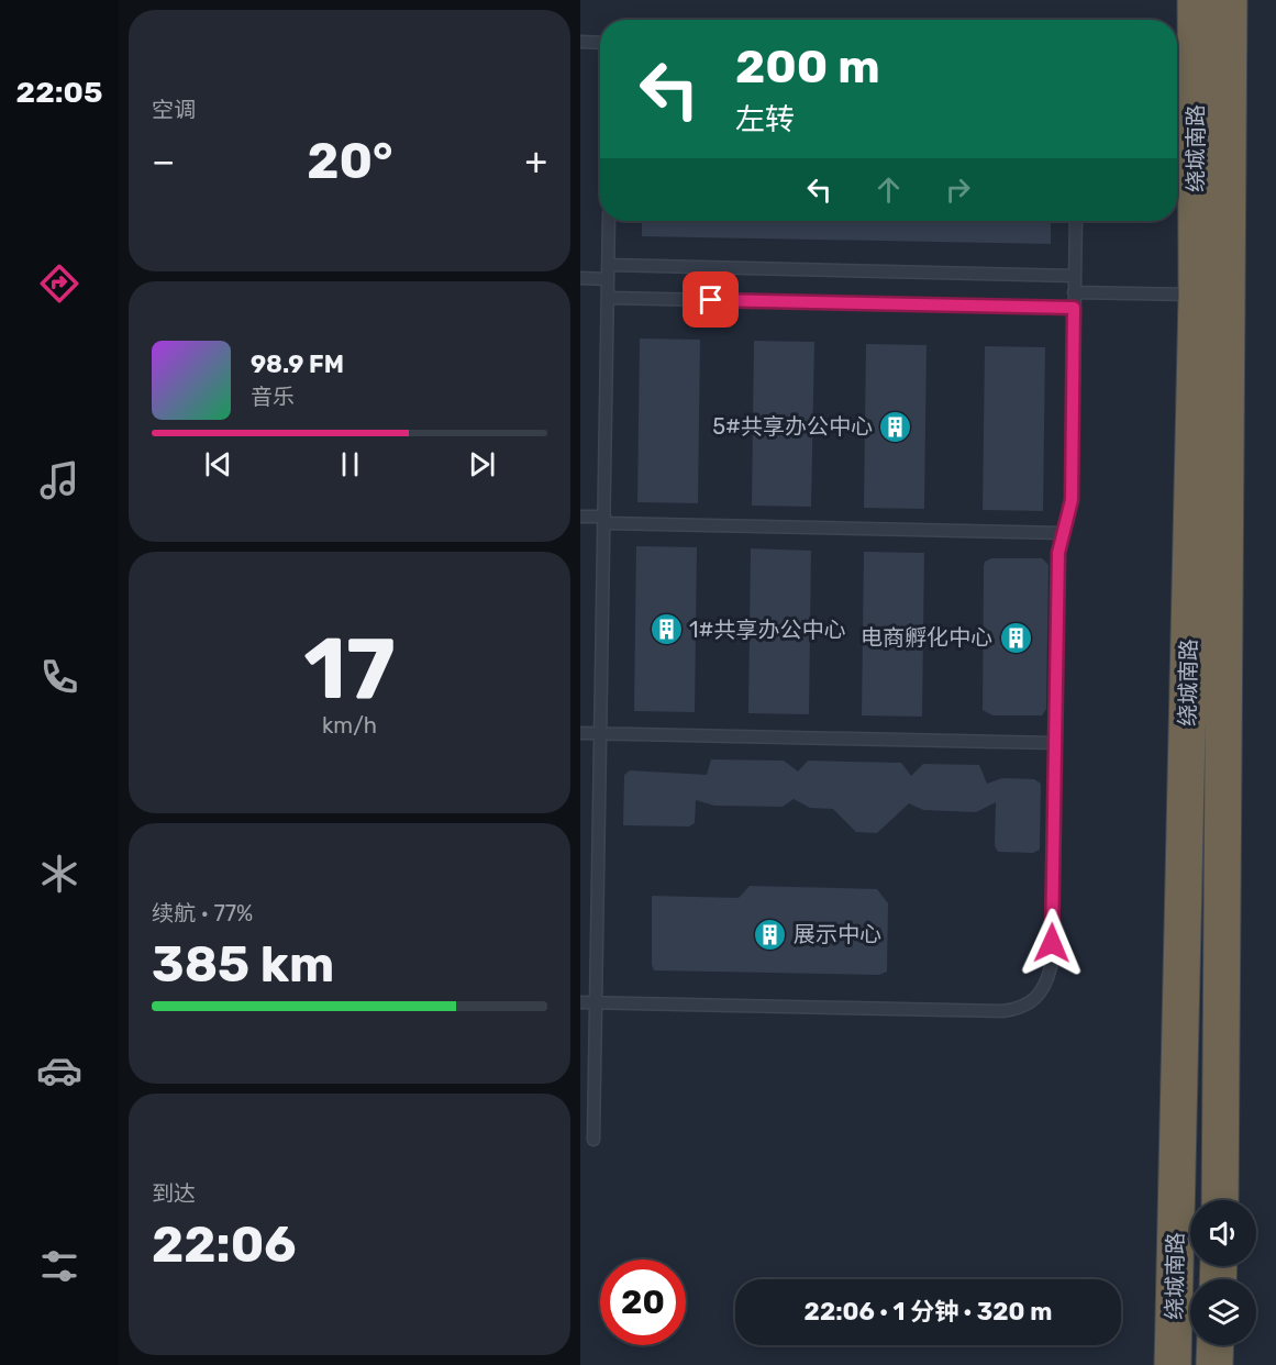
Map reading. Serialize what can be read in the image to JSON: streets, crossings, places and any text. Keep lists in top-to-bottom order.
{
  "streets": {
    "highway": ["绕城南路"]
  },
  "places": {
    "building": [
      "5#共享办公中心",
      "1#共享办公中心",
      "电商孵化中心",
      "展示中心"
    ]
  },
  "page": {
    "tabs": "22:05",
    "tile": [
      "空调",
      ["17", "km/h"],
      ["续航 · 77%", "385 km"],
      ["到达", "22:06"]
    ],
    "turn": ["200 m", "左转"],
    "heat": ["−", "20°", "+"],
    "song": ["98.9 FM", "音乐"],
    "limit": "20",
    "trip": "22:06 · 1 分钟 · 320 m"
  }
}
